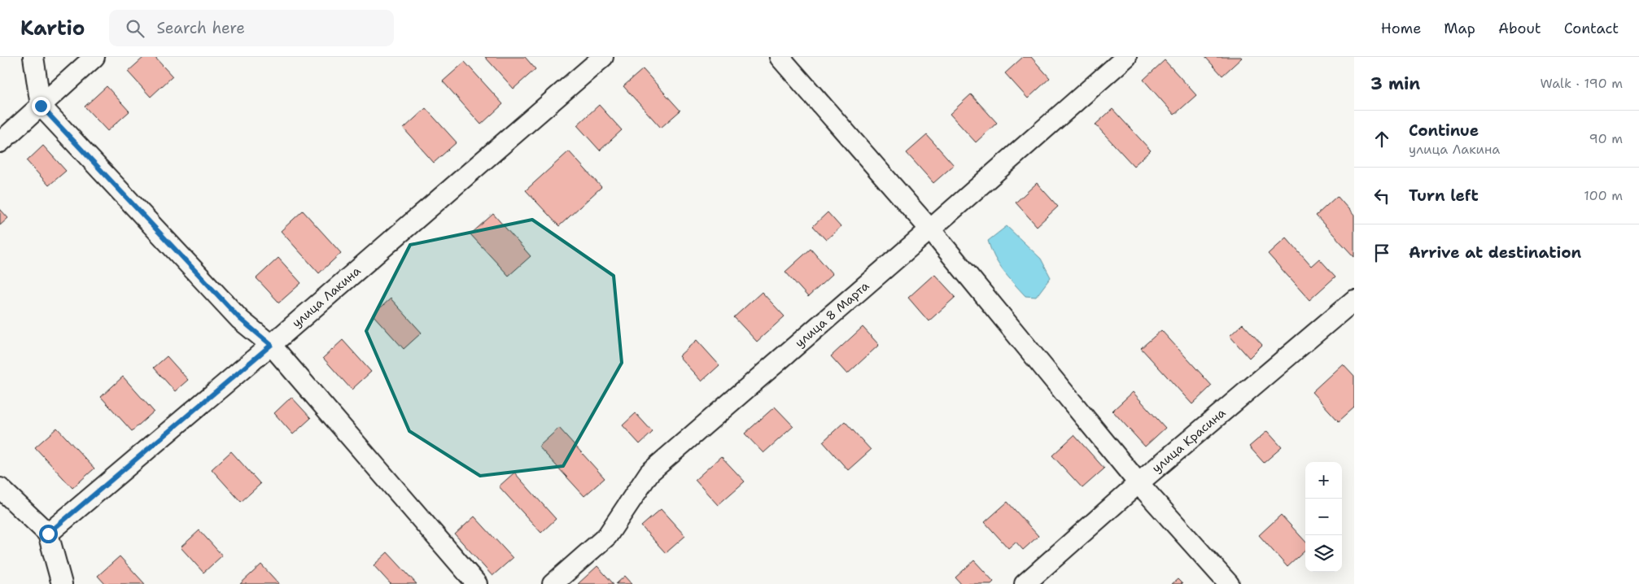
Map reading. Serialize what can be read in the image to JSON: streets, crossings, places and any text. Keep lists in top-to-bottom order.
{
  "streets": {
    "street": ["улица Лакина", "улица 8 Марта", "улица Красина"]
  },
  "page": {
    "header": "Kartio",
    "search": "Search here",
    "nav": [
      "Home",
      "Map",
      "About",
      "Contact"
    ],
    "heading": ["3 min", "Walk · 190 m"],
    "list": [
      ["Continue", "улица Лакина", "90 m"],
      ["Turn left", "100 m"],
      "Arrive at destination"
    ],
    "map_buttons": ["+", "−"]
  }
}
